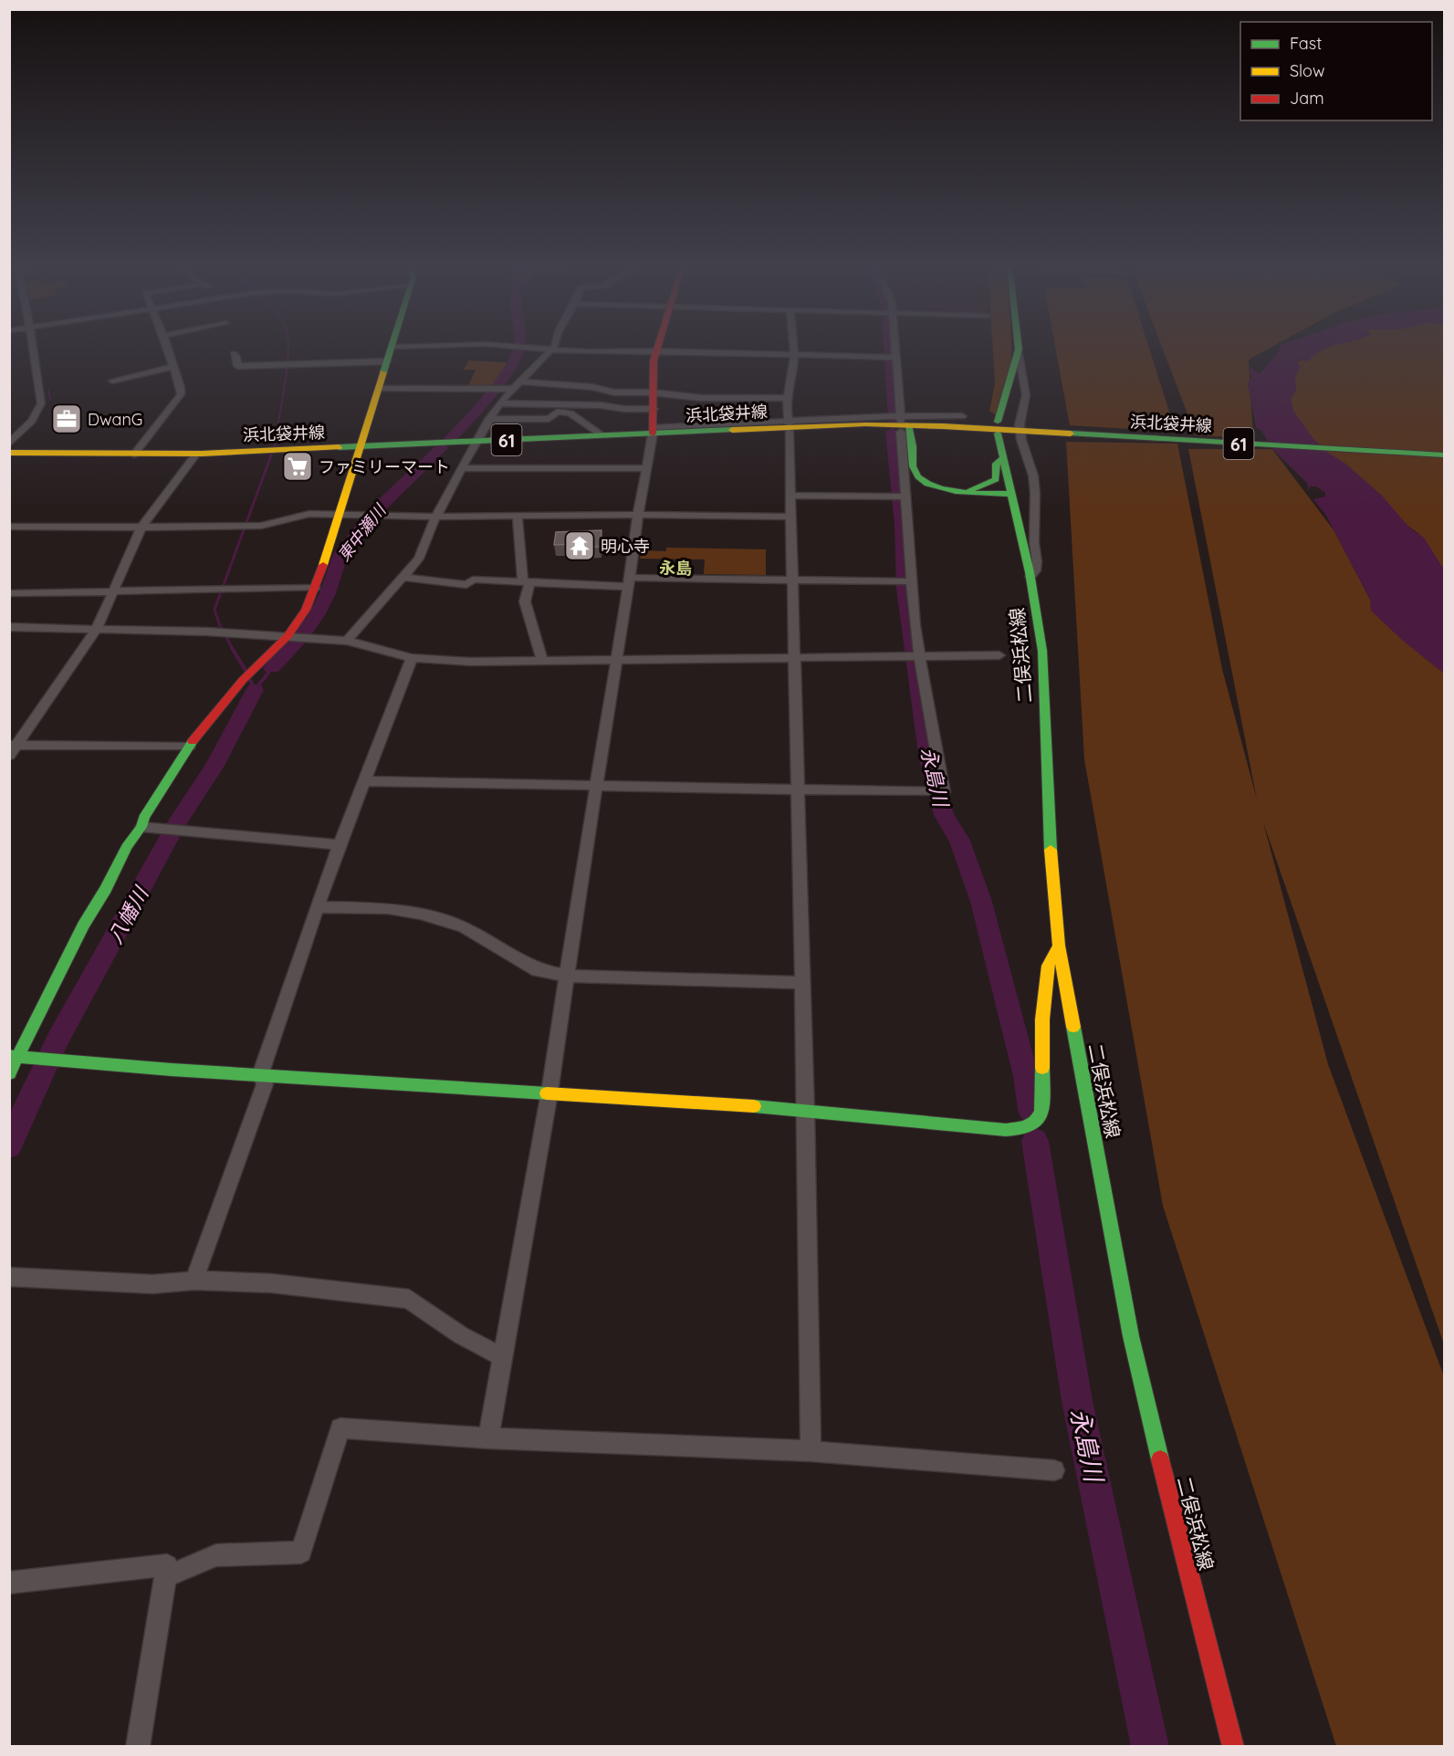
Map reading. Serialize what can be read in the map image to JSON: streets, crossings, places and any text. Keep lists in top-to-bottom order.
{
  "streets": {
    "main road": ["浜北袋井線", "61", "二俣浜松線"]
  },
  "districts": ["永島"],
  "water": ["東中瀬川", "永島川", "八幡川"],
  "places": {
    "office": ["DwanG"],
    "supermarket": ["ファミリーマート"],
    "temple": ["明心寺"]
  },
  "legend": ["Fast", "Slow", "Jam"]
}
